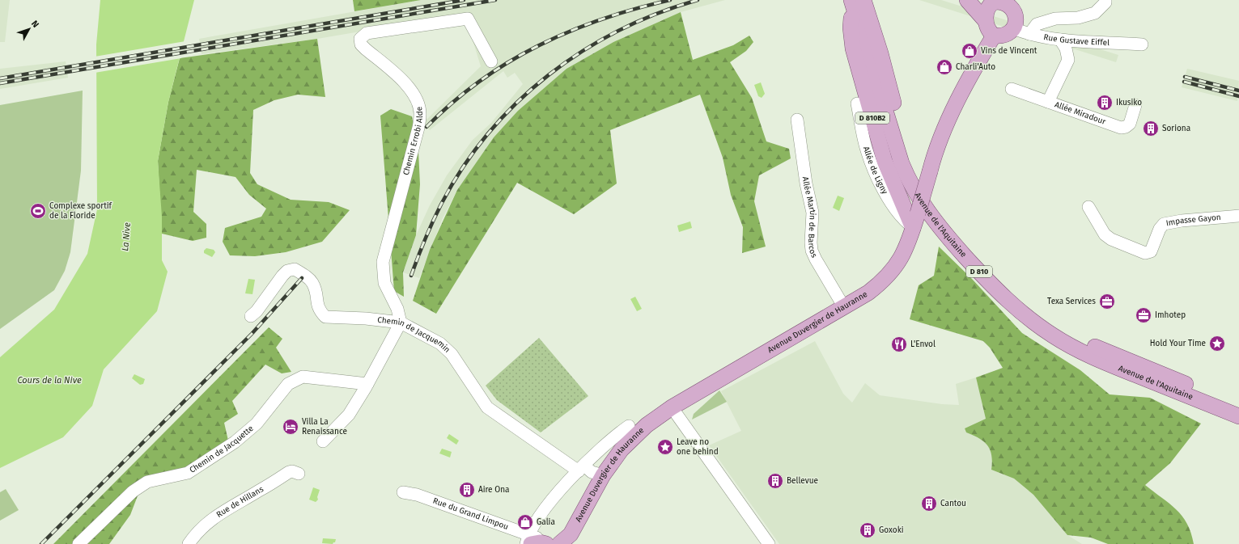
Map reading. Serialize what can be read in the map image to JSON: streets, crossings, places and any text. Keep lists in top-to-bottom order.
{
  "streets": {
    "main road": [
      "D 810B2",
      "Avenue de l'Aquitaine",
      "D 810",
      "Avenue Duvergier de Hauranne"
    ],
    "street": [
      "Rue Gustave Eiffel",
      "Allée Miradour",
      "Chemin Errobi Alde",
      "Allée de Ligny",
      "Allée Martin de Barcos",
      "Impasse Gayon",
      "Chemin de Jacquemin",
      "Chemin de Jacquette",
      "Rue de Hillans",
      "Rue du Grand Limpou"
    ]
  },
  "crossings": [
    ["Rue Gustave Eiffel", "Avenue Duvergier de Hauranne"],
    ["D 810B2", "Allée de Ligny"],
    ["D 810B2", "Avenue de l'Aquitaine"],
    ["D 810B2", "Avenue Duvergier de Hauranne"],
    ["Chemin Errobi Alde", "Chemin de Jacquemin"],
    ["Allée de Ligny", "Avenue Duvergier de Hauranne"],
    ["Allée Martin de Barcos", "Avenue Duvergier de Hauranne"],
    ["Avenue Duvergier de Hauranne", "Chemin de Jacquemin"]
  ],
  "water": ["La Nive", "Cours de la Nive"],
  "places": {
    "shop": ["Vins de Vincent", "Charli'Auto", "Galia"],
    "building": [
      "Ikusiko",
      "Soriona",
      "Bellevue",
      "Aire Ona",
      "Cantou",
      "Goxoki"
    ],
    "sports": ["Complexe sportif de la Floride"],
    "office": ["Texa Services", "Imhotep"],
    "place": ["Hold Your Time", "Leave no one behind"],
    "restaurant": ["L'Envol"],
    "hotel": ["Villa La Renaissance"]
  },
  "north": "top right"
}
